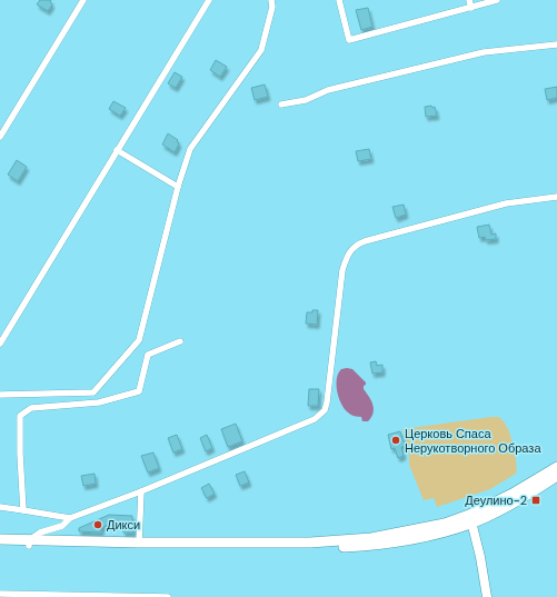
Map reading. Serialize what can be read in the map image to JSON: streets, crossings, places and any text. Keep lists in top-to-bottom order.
{
  "places": {
    "other": ["Церковь Спаса Нерукотворного Образа", "Дикси"],
    "transit": ["Деулино-2"]
  }
}
